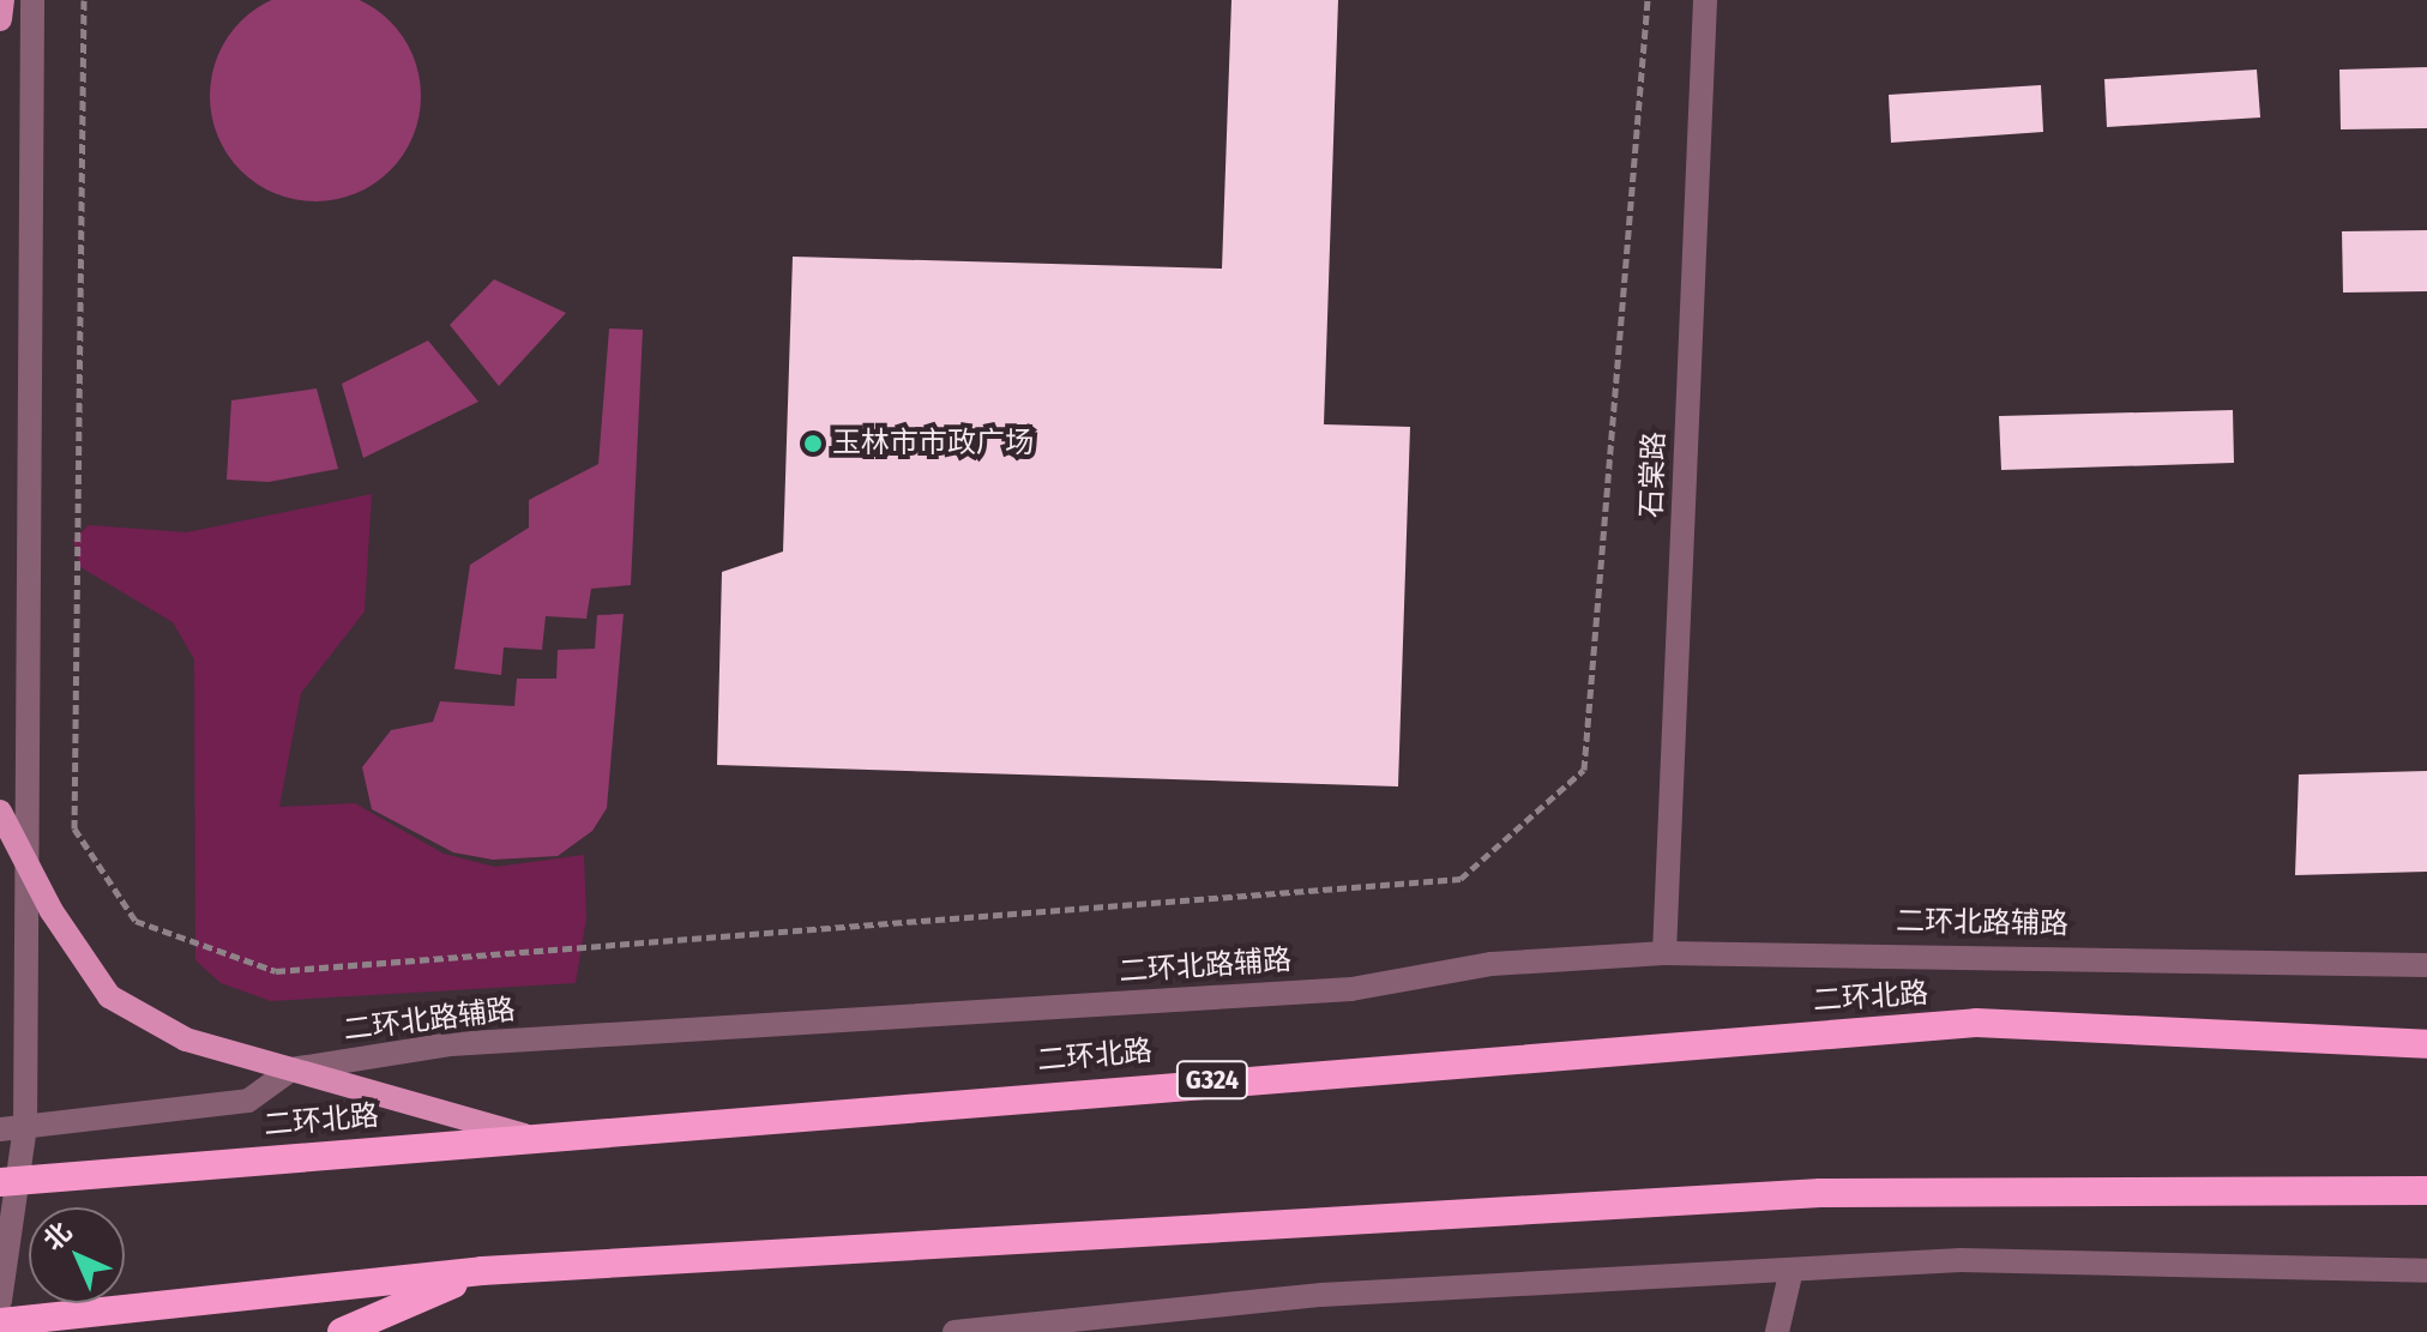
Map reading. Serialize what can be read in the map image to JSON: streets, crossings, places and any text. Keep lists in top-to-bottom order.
{
  "streets": {
    "highway": ["二环北路", "G324"],
    "street": ["石棠路", "二环北路辅路"]
  },
  "crossings": [
    ["石棠路", "二环北路辅路"]
  ],
  "places": ["玉林市市政广场"],
  "north": "top left"
}
